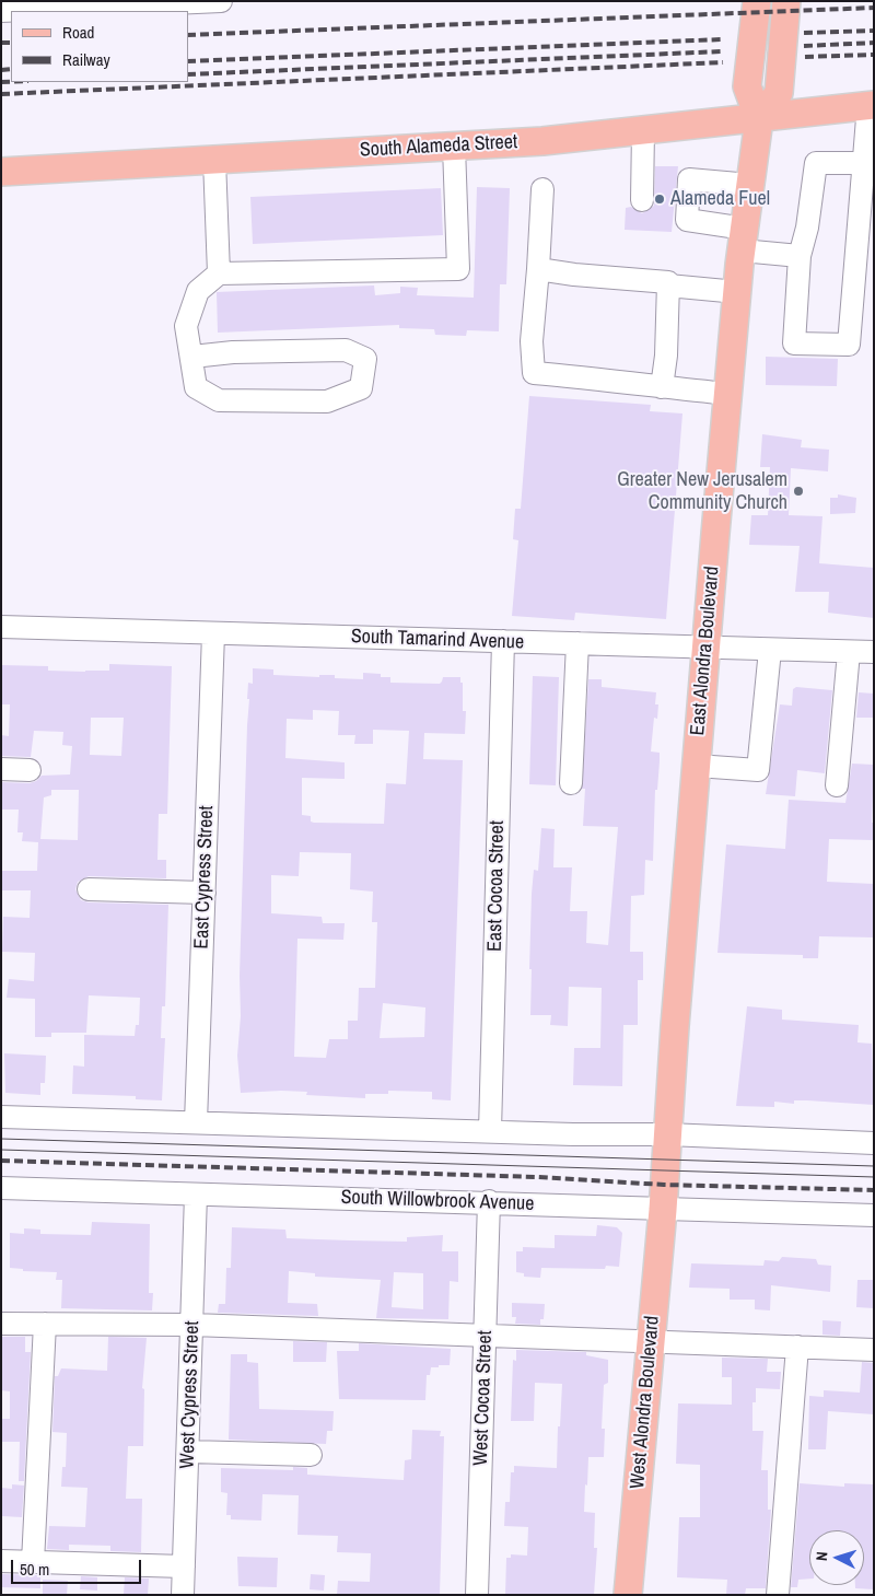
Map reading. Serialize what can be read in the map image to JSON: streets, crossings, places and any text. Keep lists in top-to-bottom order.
{
  "streets": {
    "main road": ["South Alameda Street", "East Alondra Boulevard", "West Alondra Boulevard"],
    "street": [
      "South Tamarind Avenue",
      "East Cypress Street",
      "East Cocoa Street",
      "South Willowbrook Avenue",
      "West Cypress Street",
      "West Cocoa Street"
    ]
  },
  "crossings": [
    ["South Alameda Street", "East Alondra Boulevard"],
    ["South Tamarind Avenue", "East Alondra Boulevard"],
    ["South Tamarind Avenue", "East Cypress Street"],
    ["South Tamarind Avenue", "East Cocoa Street"],
    ["East Alondra Boulevard", "South Willowbrook Avenue"],
    ["East Alondra Boulevard", "West Alondra Boulevard"],
    ["South Willowbrook Avenue", "West Cypress Street"],
    ["South Willowbrook Avenue", "West Cocoa Street"],
    ["South Willowbrook Avenue", "West Alondra Boulevard"]
  ],
  "places": ["Alameda Fuel", "Greater New Jerusalem Community Church"],
  "legend": ["Road", "Railway"],
  "scale_bar": "50 m",
  "north": "left"
}
